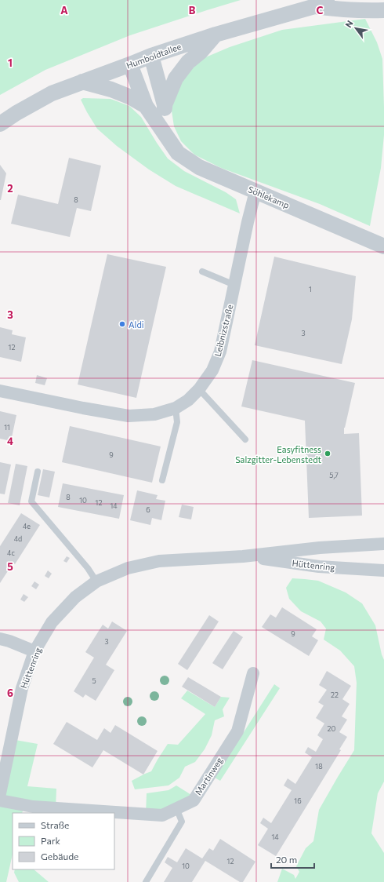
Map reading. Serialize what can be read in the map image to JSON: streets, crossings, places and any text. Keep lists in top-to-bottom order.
{
  "streets": {
    "street": [
      "Humboldtallee",
      "Söhlekamp",
      "Leibnizstraße",
      "Hüttenring",
      "Martinweg"
    ]
  },
  "crossings": [
    ["Humboldtallee", "Söhlekamp"],
    ["Söhlekamp", "Leibnizstraße"]
  ],
  "places": ["Aldi", "Easyfitness Salzgitter-Lebenstedt"],
  "house_numbers": [
    "8",
    "1",
    "3",
    "12",
    "11",
    "9",
    "5,7",
    "8",
    "10",
    "12",
    "14",
    "6",
    "4e",
    "4d",
    "4c",
    "9",
    "3",
    "5",
    "22",
    "20",
    "18",
    "16",
    "14",
    "12",
    "10"
  ],
  "legend": ["Straße", "Park", "Gebäude"],
  "scale_bar": "20 m",
  "north": "top left",
  "grid": {
    "columns": ["A", "B", "C"],
    "rows": [
      "1",
      "2",
      "3",
      "4",
      "5",
      "6"
    ]
  }
}
